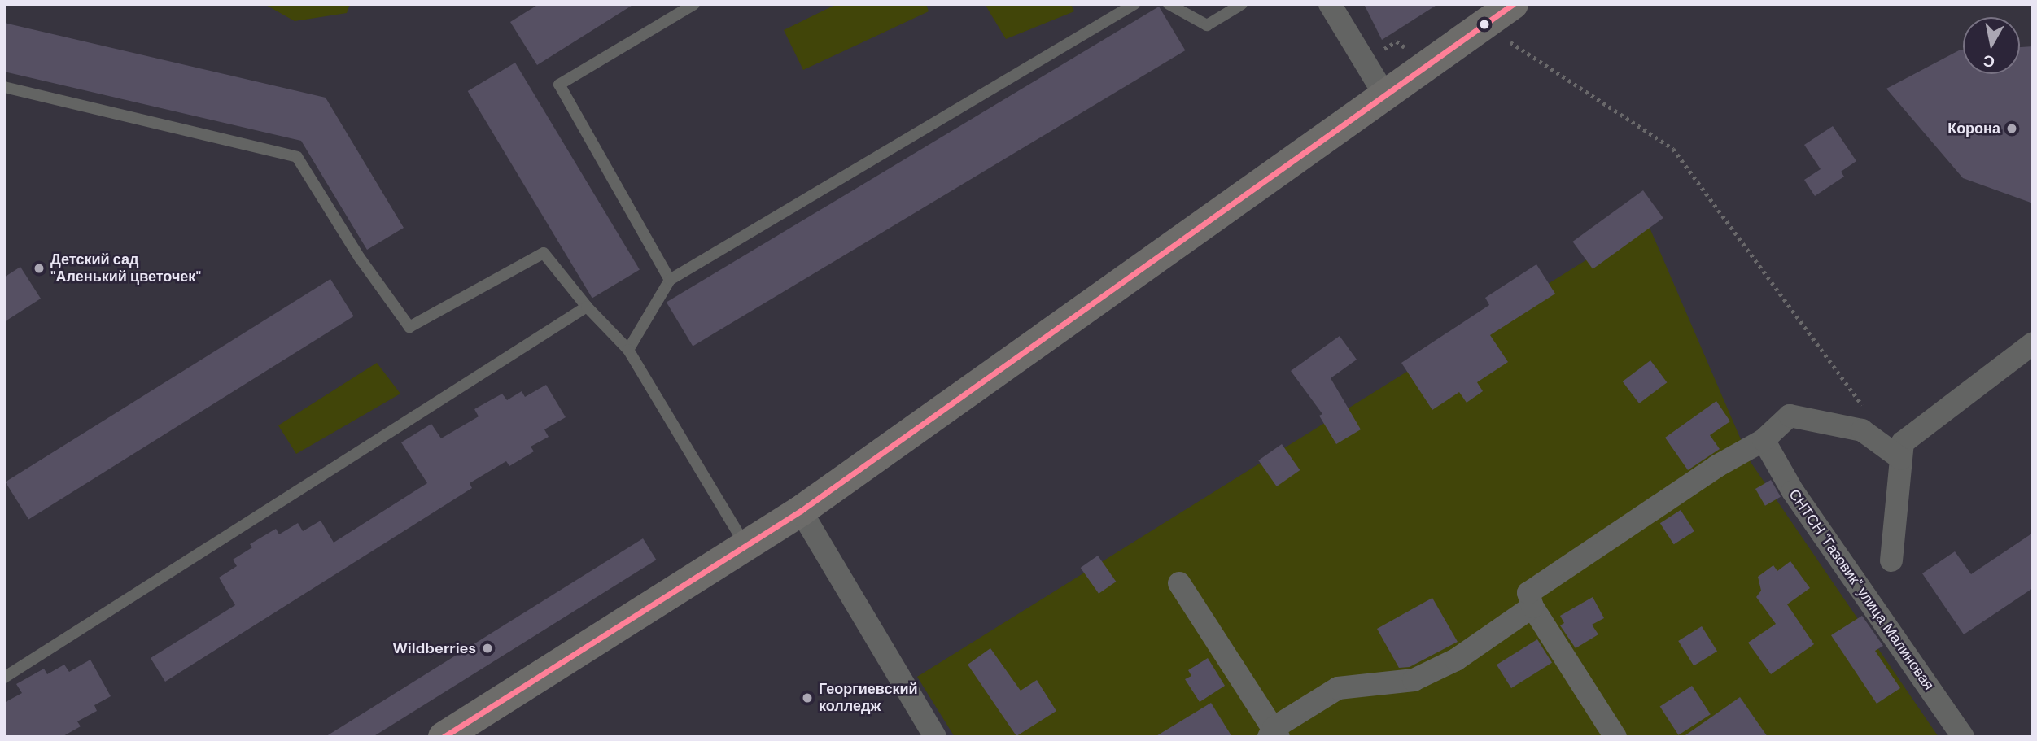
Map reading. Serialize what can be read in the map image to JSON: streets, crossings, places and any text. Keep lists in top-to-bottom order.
{
  "streets": {
    "street": ["СНТСН \"Газовик\" улица Малиновая"]
  },
  "places": [
    "Корона",
    "Детский сад \"Аленький цветочек\"",
    "Wildberries",
    "Георгиевский колледж"
  ],
  "north": "bottom"
}
